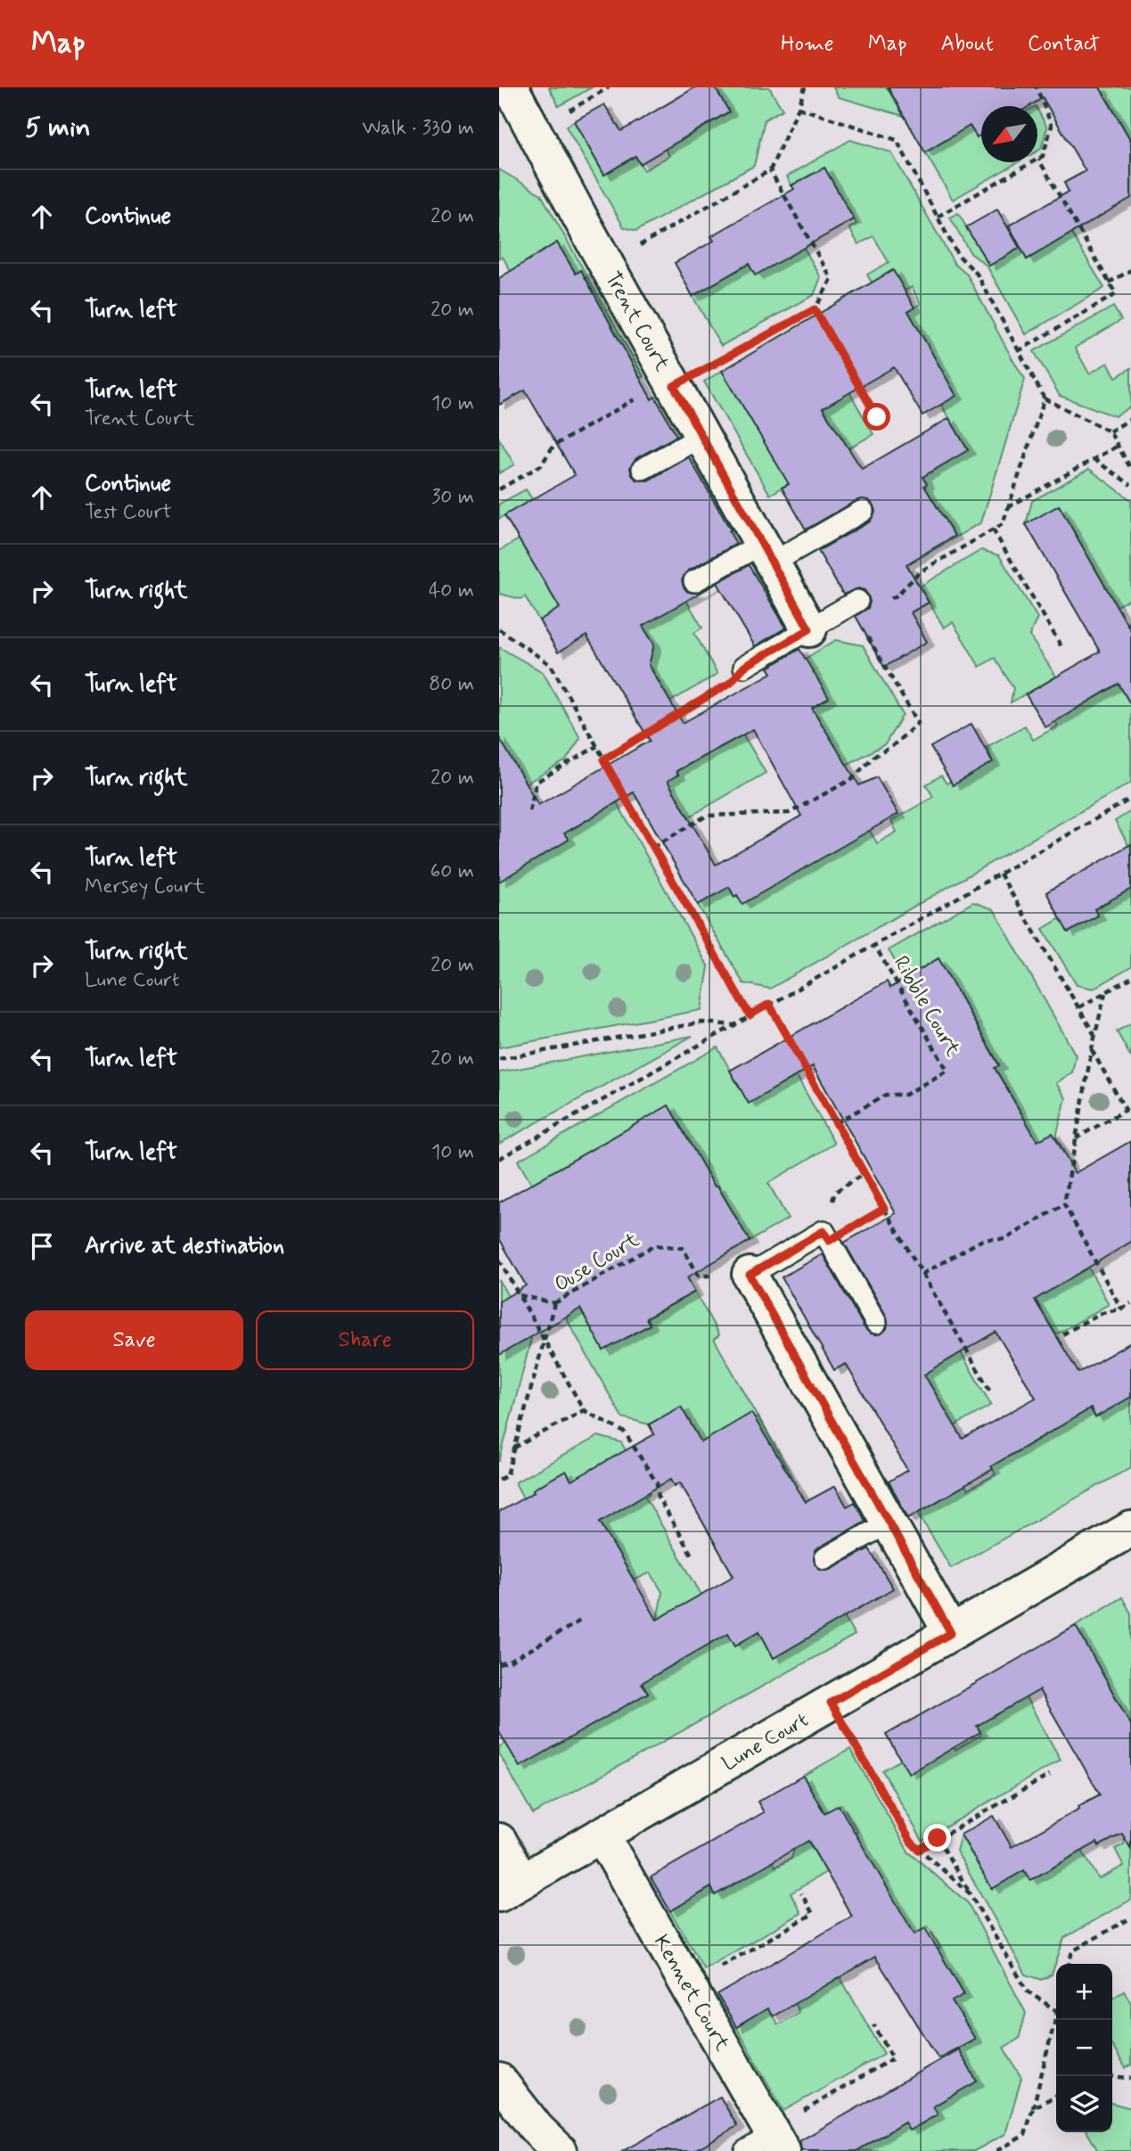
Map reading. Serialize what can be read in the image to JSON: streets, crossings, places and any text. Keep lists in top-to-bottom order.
{
  "streets": {
    "street": ["Trent Court", "Lune Court", "Kennet Court"],
    "path": ["Ribble Court", "Ouse Court"]
  },
  "crossings": [
    ["Lune Court", "Kennet Court"]
  ],
  "north": "bottom left",
  "page": {
    "header": "Map",
    "nav": [
      "Home",
      "Map",
      "About",
      "Contact"
    ],
    "heading": ["5 min", "Walk · 330 m"],
    "list": [
      ["Continue", "20 m"],
      ["Turn left", "20 m"],
      ["Turn left", "Trent Court", "10 m"],
      ["Continue", "Test Court", "30 m"],
      ["Turn right", "40 m"],
      ["Turn left", "80 m"],
      ["Turn right", "20 m"],
      ["Turn left", "Mersey Court", "60 m"],
      ["Turn right", "Lune Court", "20 m"],
      ["Turn left", "20 m"],
      ["Turn left", "10 m"],
      "Arrive at destination"
    ],
    "buttons": ["Save", "Share"],
    "map_buttons": ["+", "−"]
  }
}
